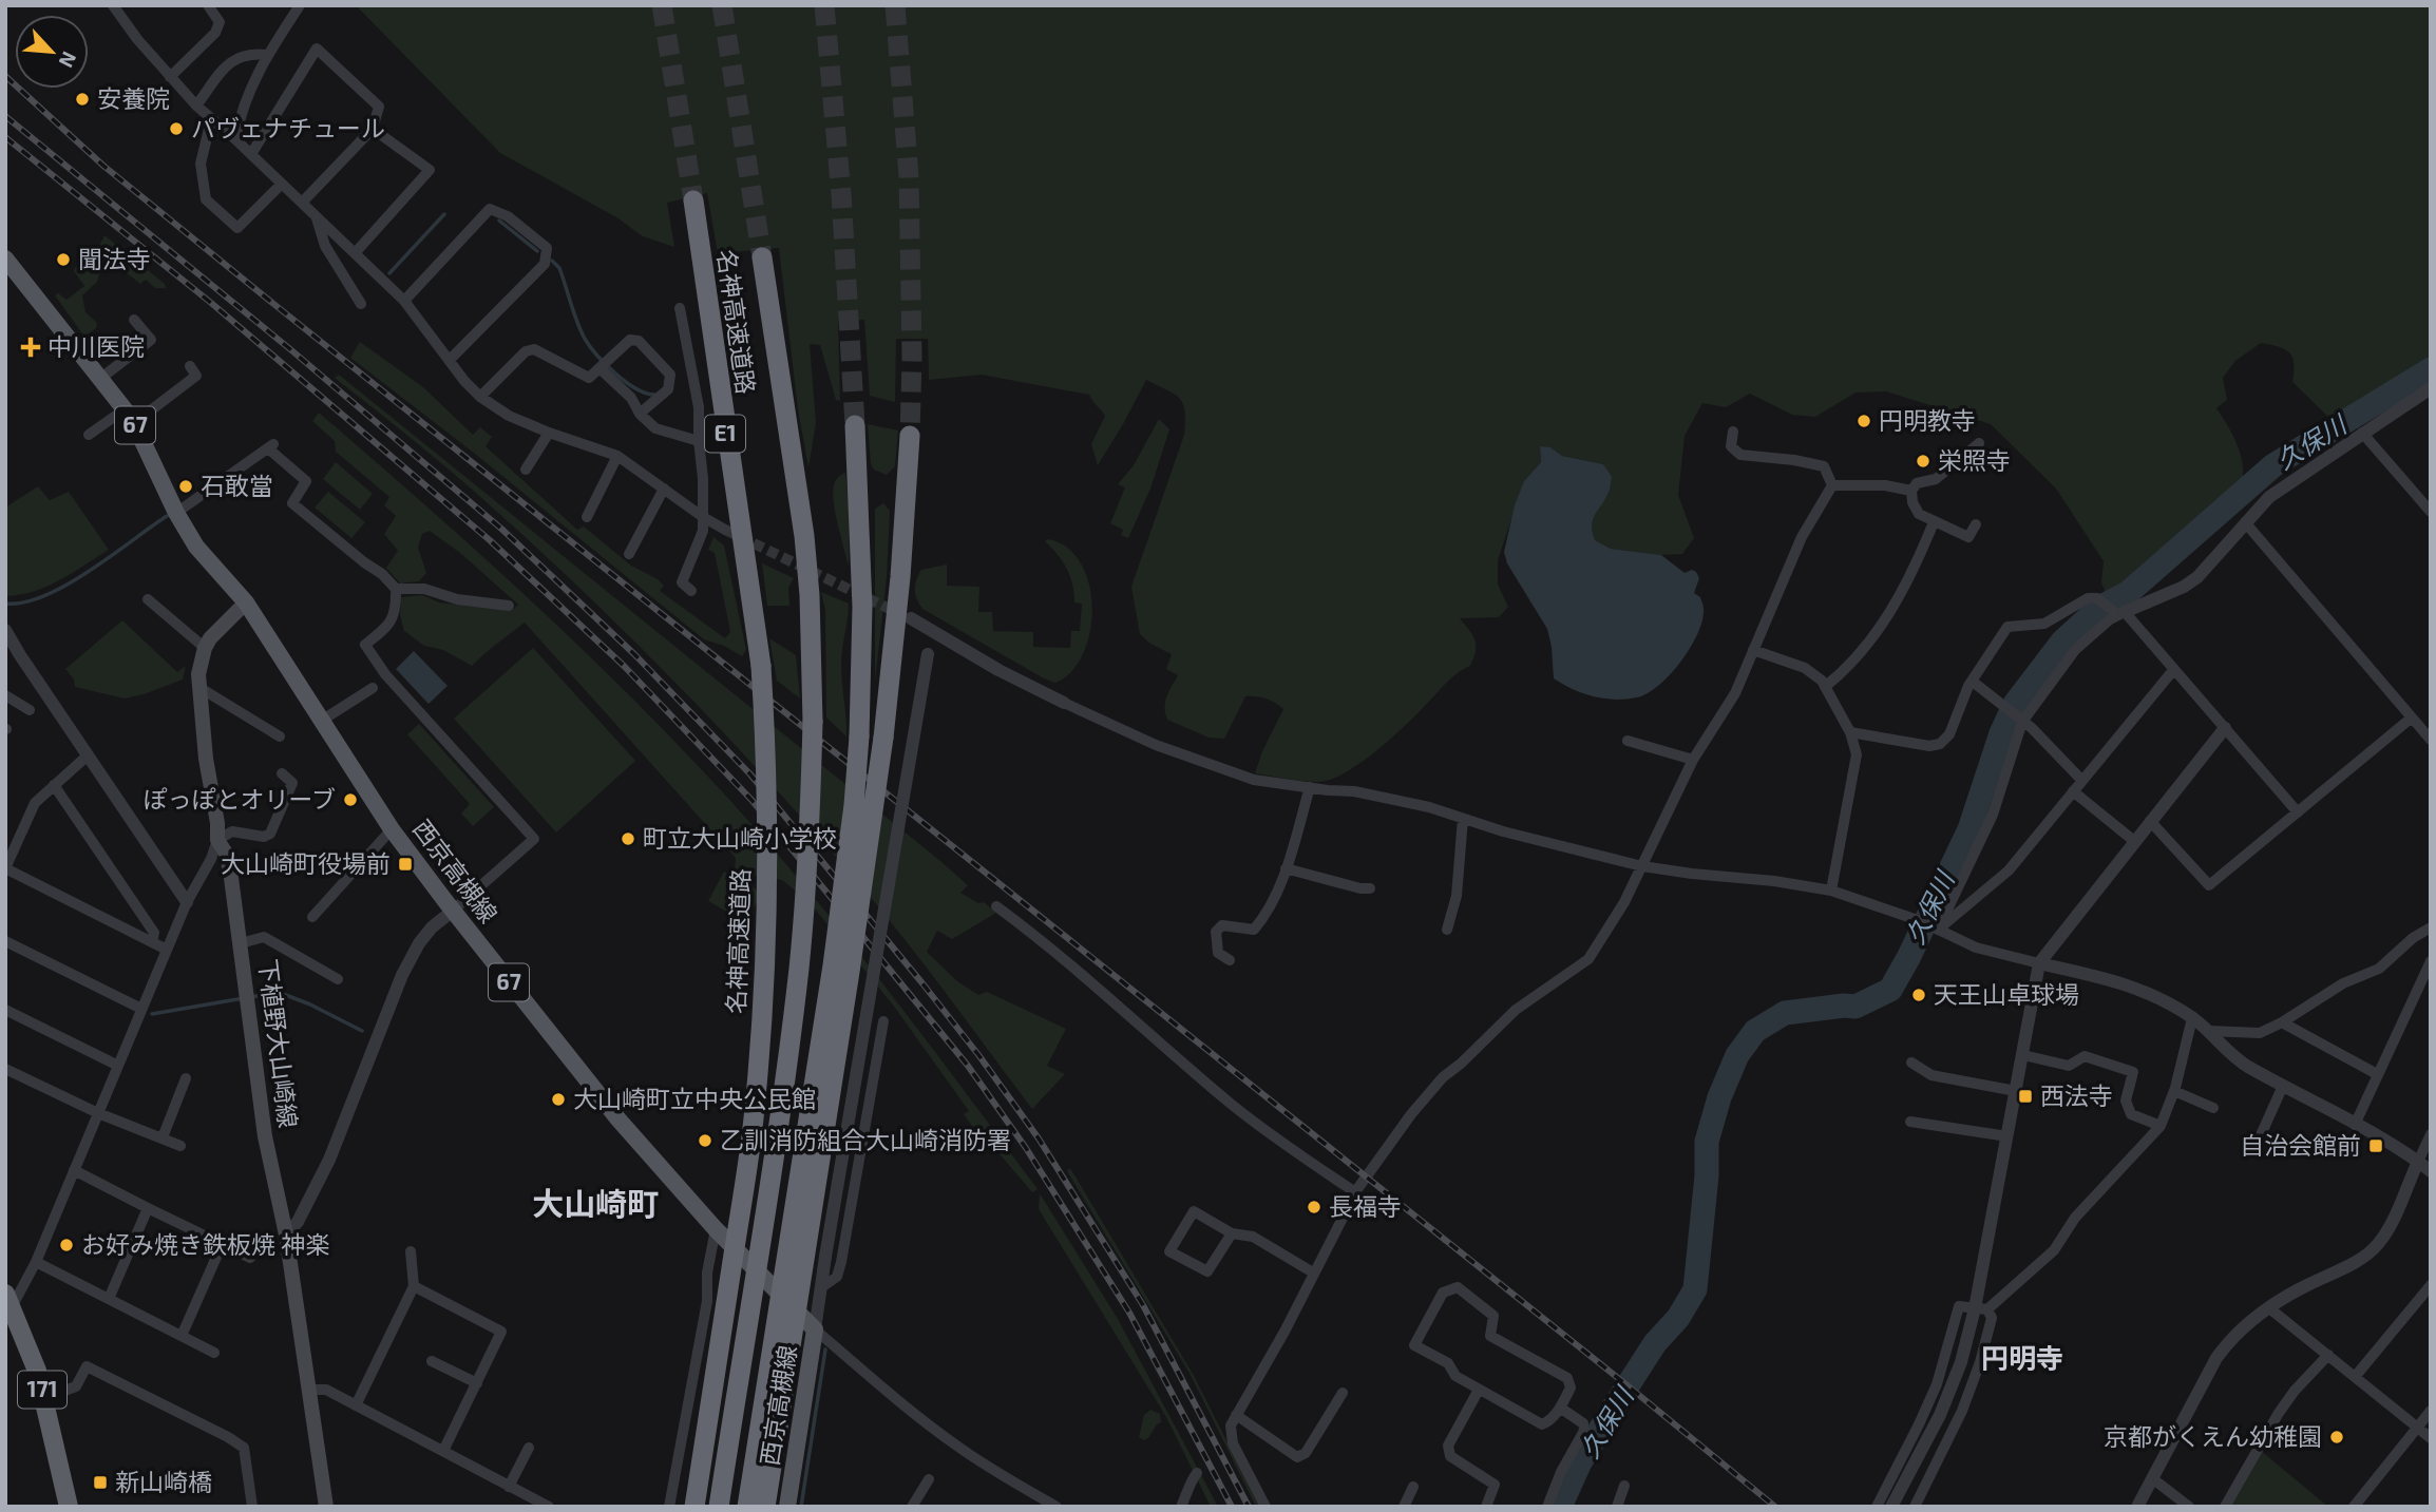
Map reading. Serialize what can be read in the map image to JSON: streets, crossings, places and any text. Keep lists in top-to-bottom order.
{
  "streets": {
    "highway": ["名神高速道路", "E1", "171"],
    "main road": ["67", "西京高槻線", "下植野大山崎線"]
  },
  "crossings": [
    ["西京高槻線", "下植野大山崎線"]
  ],
  "districts": ["大山崎町", "円明寺"],
  "water": ["久保川"],
  "places": {
    "other": [
      "安養院",
      "パヴェナチュール",
      "聞法寺",
      "円明教寺",
      "栄照寺",
      "石敢當",
      "ぽっぽとオリーブ",
      "町立大山崎小学校",
      "天王山卓球場",
      "大山崎町立中央公民館",
      "乙訓消防組合大山崎消防署",
      "長福寺",
      "お好み焼き鉄板焼 神楽",
      "京都がくえん幼稚園"
    ],
    "health": ["中川医院"],
    "transit": [
      "大山崎町役場前",
      "西法寺",
      "自治会館前",
      "新山崎橋"
    ]
  },
  "north": "bottom right"
}
